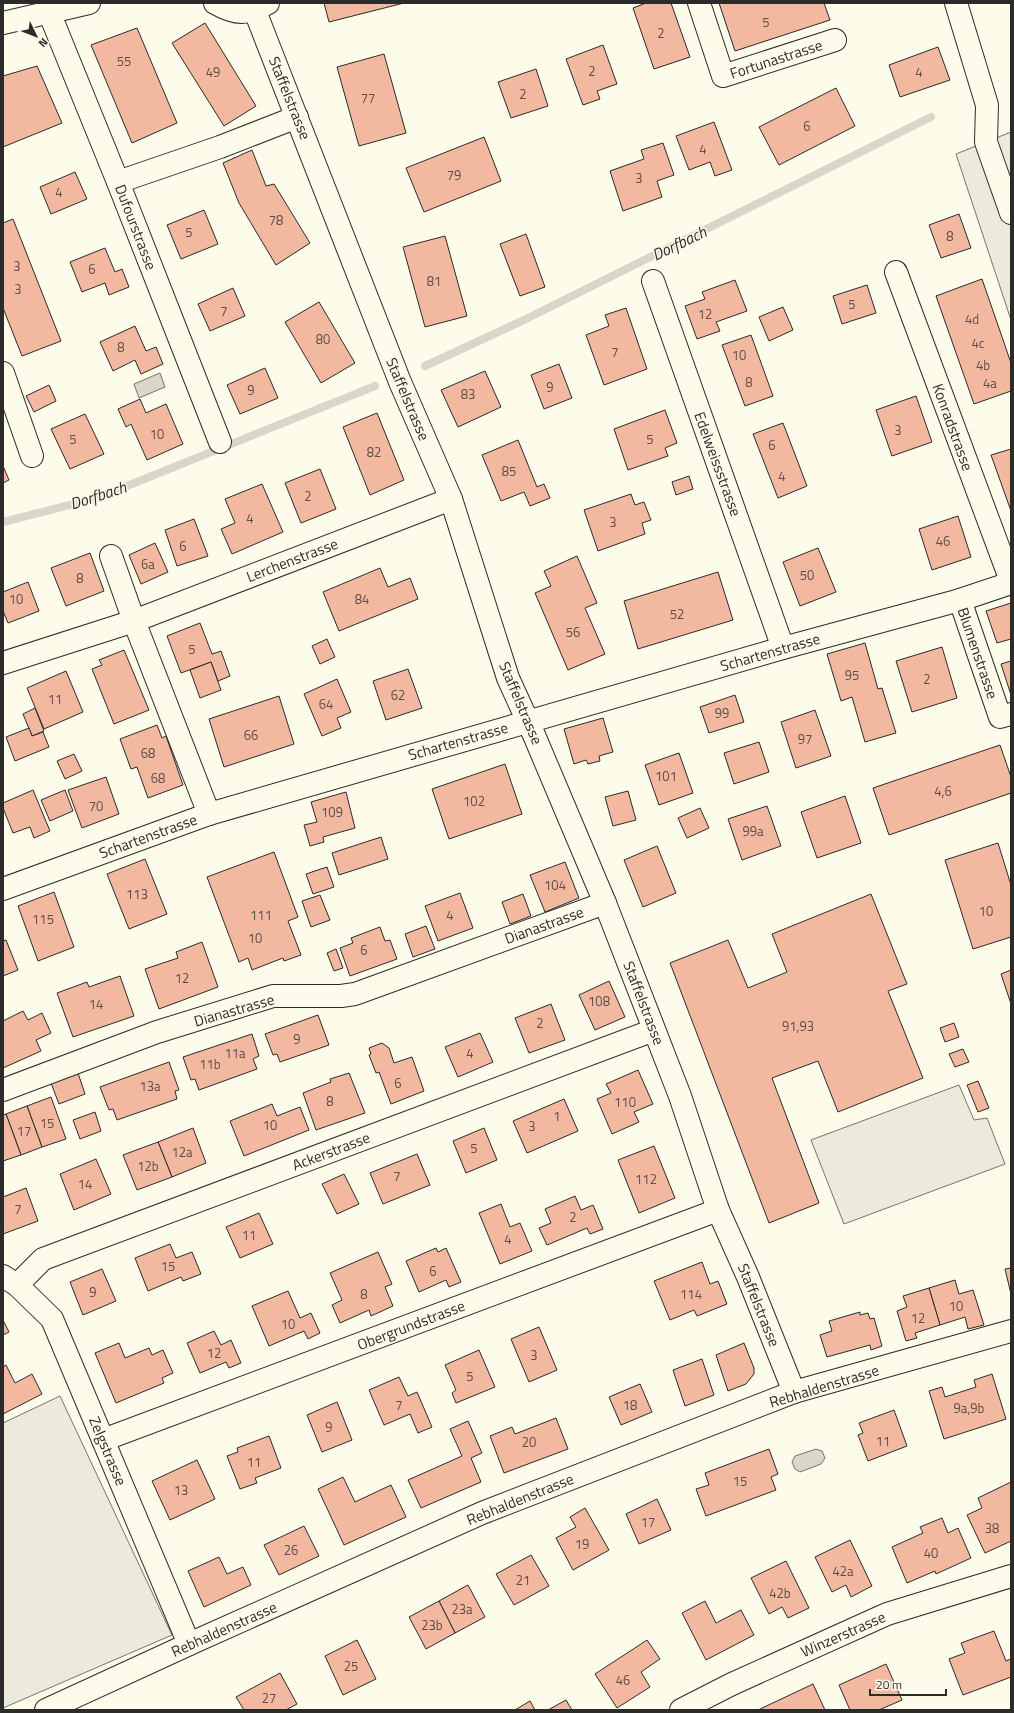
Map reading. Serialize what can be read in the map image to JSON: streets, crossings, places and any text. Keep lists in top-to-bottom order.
{
  "streets": {
    "street": [
      "Fortunastrasse",
      "Staffelstrasse",
      "Dufourstrasse",
      "Konradstrasse",
      "Edelweissstrasse",
      "Lerchenstrasse",
      "Schartenstrasse",
      "Blumenstrasse",
      "Dianastrasse",
      "Ackerstrasse",
      "Obergrundstrasse",
      "Rebhaldenstrasse",
      "Zelgstrasse",
      "Winzerstrasse"
    ]
  },
  "crossings": [
    ["Staffelstrasse", "Lerchenstrasse"],
    ["Staffelstrasse", "Schartenstrasse"],
    ["Staffelstrasse", "Dianastrasse"],
    ["Staffelstrasse", "Ackerstrasse"],
    ["Staffelstrasse", "Obergrundstrasse"],
    ["Staffelstrasse", "Rebhaldenstrasse"],
    ["Konradstrasse", "Schartenstrasse"],
    ["Edelweissstrasse", "Schartenstrasse"],
    ["Schartenstrasse", "Blumenstrasse"],
    ["Ackerstrasse", "Zelgstrasse"],
    ["Obergrundstrasse", "Zelgstrasse"],
    ["Rebhaldenstrasse", "Zelgstrasse"]
  ],
  "water": ["Dorfbach"],
  "house_numbers": [
    "5",
    "2",
    "55",
    "2",
    "49",
    "4",
    "2",
    "77",
    "6",
    "4",
    "79",
    "3",
    "4",
    "78",
    "5",
    "8",
    "3",
    "6",
    "81",
    "3",
    "5",
    "7",
    "12",
    "4d",
    "80",
    "4c",
    "8",
    "7",
    "10",
    "4b",
    "8",
    "4a",
    "9",
    "9",
    "83",
    "3",
    "10",
    "5",
    "5",
    "6",
    "82",
    "85",
    "4",
    "2",
    "4",
    "3",
    "46",
    "6",
    "6a",
    "50",
    "8",
    "10",
    "84",
    "52",
    "56",
    "5",
    "95",
    "2",
    "62",
    "11",
    "64",
    "99",
    "66",
    "97",
    "68",
    "101",
    "68",
    "4,6",
    "102",
    "70",
    "109",
    "99a",
    "104",
    "113",
    "10",
    "111",
    "4",
    "115",
    "10",
    "6",
    "12",
    "108",
    "14",
    "2",
    "91,93",
    "9",
    "11a",
    "4",
    "11b",
    "6",
    "13a",
    "8",
    "110",
    "1",
    "15",
    "10",
    "3",
    "17",
    "5",
    "12a",
    "12b",
    "7",
    "112",
    "14",
    "7",
    "2",
    "11",
    "4",
    "15",
    "6",
    "9",
    "8",
    "114",
    "10",
    "12",
    "10",
    "12",
    "3",
    "5",
    "7",
    "18",
    "9a,9b",
    "9",
    "11",
    "20",
    "11",
    "15",
    "13",
    "17",
    "38",
    "19",
    "26",
    "40",
    "42a",
    "21",
    "42b",
    "23a",
    "23b",
    "25",
    "46",
    "27"
  ],
  "scale_bar": "20 m",
  "north": "bottom right"
}
